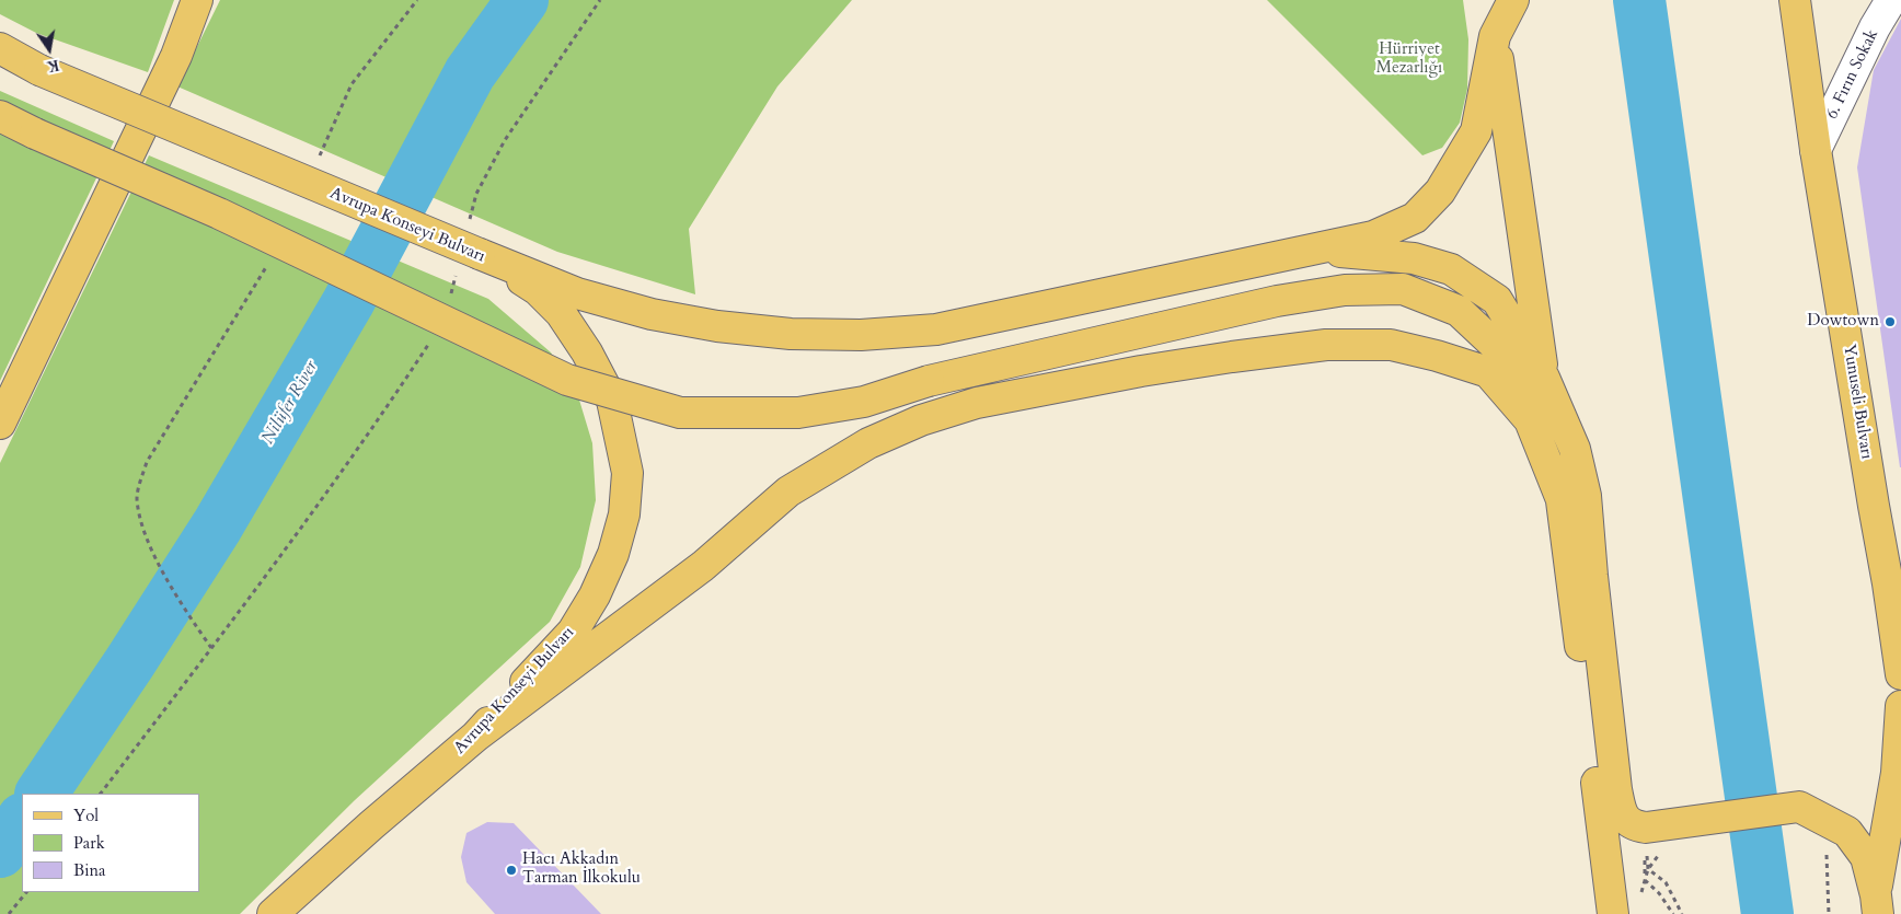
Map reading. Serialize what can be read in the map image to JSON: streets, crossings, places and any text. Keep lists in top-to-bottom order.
{
  "streets": {
    "main road": ["Avrupa Konseyi Bulvarı", "Yunuseli Bulvarı"],
    "street": ["6. Fırın Sokak"]
  },
  "crossings": [
    ["6. Fırın Sokak", "Yunuseli Bulvarı"]
  ],
  "water": ["Nilüfer River"],
  "parks": ["Hürriyet Mezarlığı"],
  "places": ["Dowtown", "Hacı Akkadın Tarman İlkokulu"],
  "legend": ["Yol", "Park", "Bina"],
  "north": "bottom"
}
